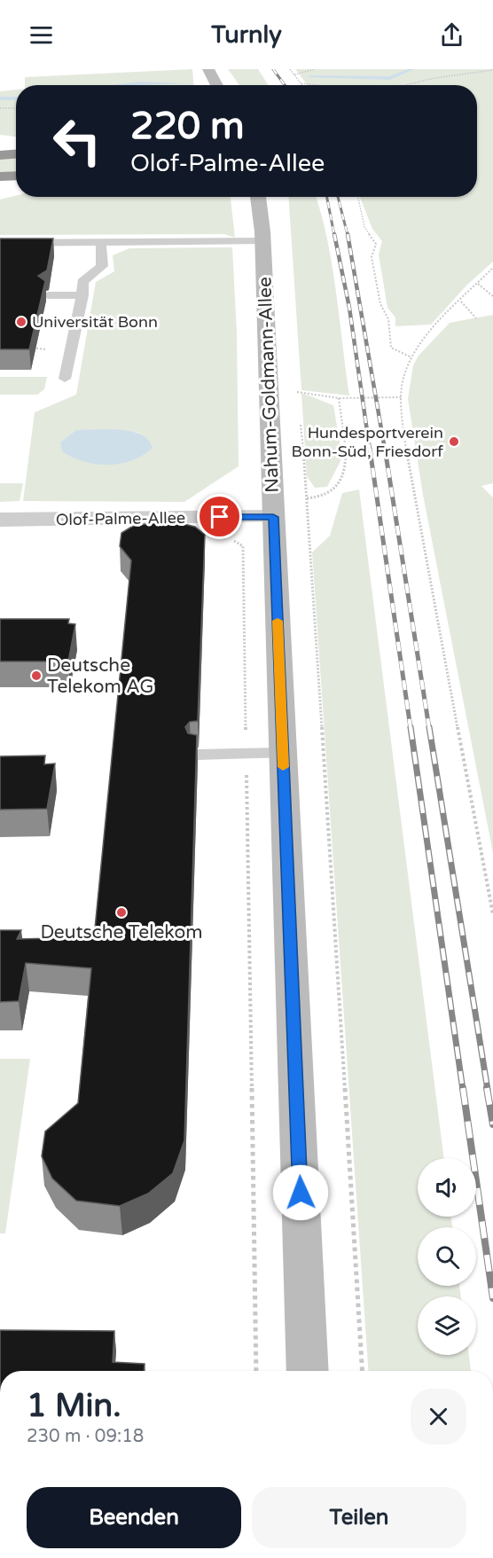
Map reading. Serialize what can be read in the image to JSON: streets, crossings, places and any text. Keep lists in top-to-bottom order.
{
  "streets": {
    "main road": ["Nahum-Goldmann-Allee"],
    "street": ["Olof-Palme-Allee"]
  },
  "crossings": [
    ["Nahum-Goldmann-Allee", "Olof-Palme-Allee"]
  ],
  "places": [
    "Universität Bonn",
    "Hundesportverein Bonn-Süd, Friesdorf",
    "Deutsche Telekom AG",
    "Deutsche Telekom"
  ],
  "page": {
    "header": "Turnly",
    "turn": ["220 m", "Olof-Palme-Allee"],
    "heading": ["1 Min.", "230 m · 09:18"],
    "buttons": ["Beenden", "Teilen"]
  }
}
